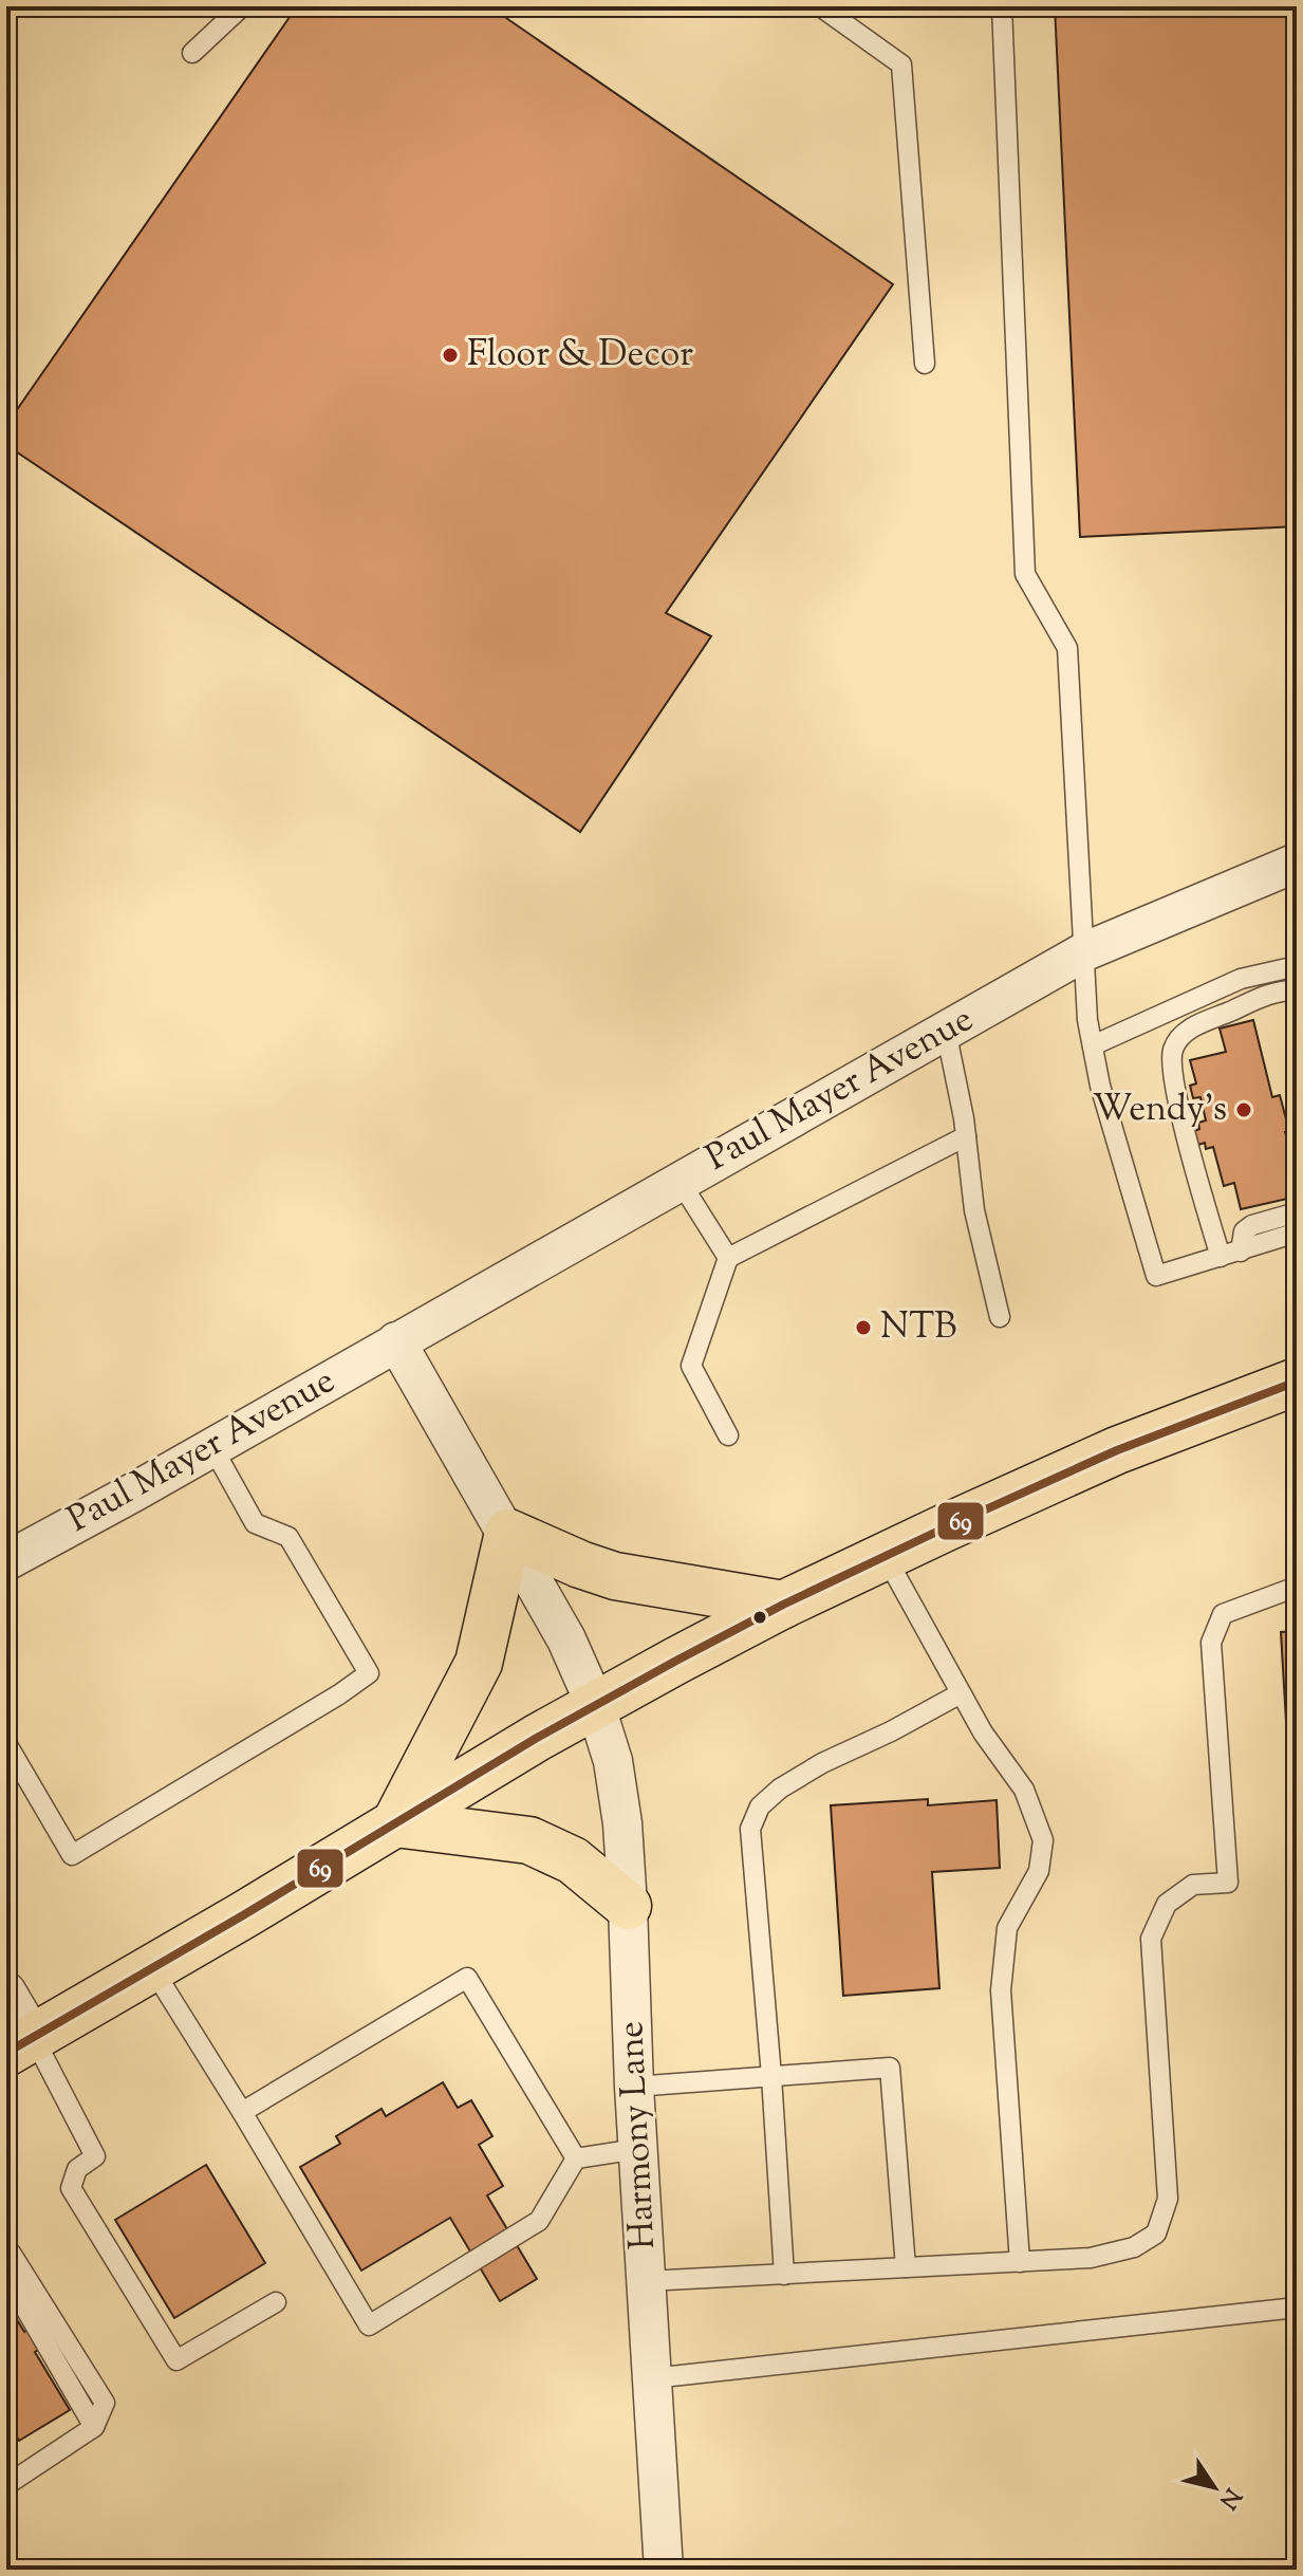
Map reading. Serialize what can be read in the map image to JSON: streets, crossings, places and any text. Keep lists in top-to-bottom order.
{
  "streets": {
    "street": ["Paul Mayer Avenue", "Harmony Lane"]
  },
  "places": ["Floor & Decor", "Wendy's", "NTB"],
  "lines": ["transit line 69"],
  "north": "bottom right"
}
